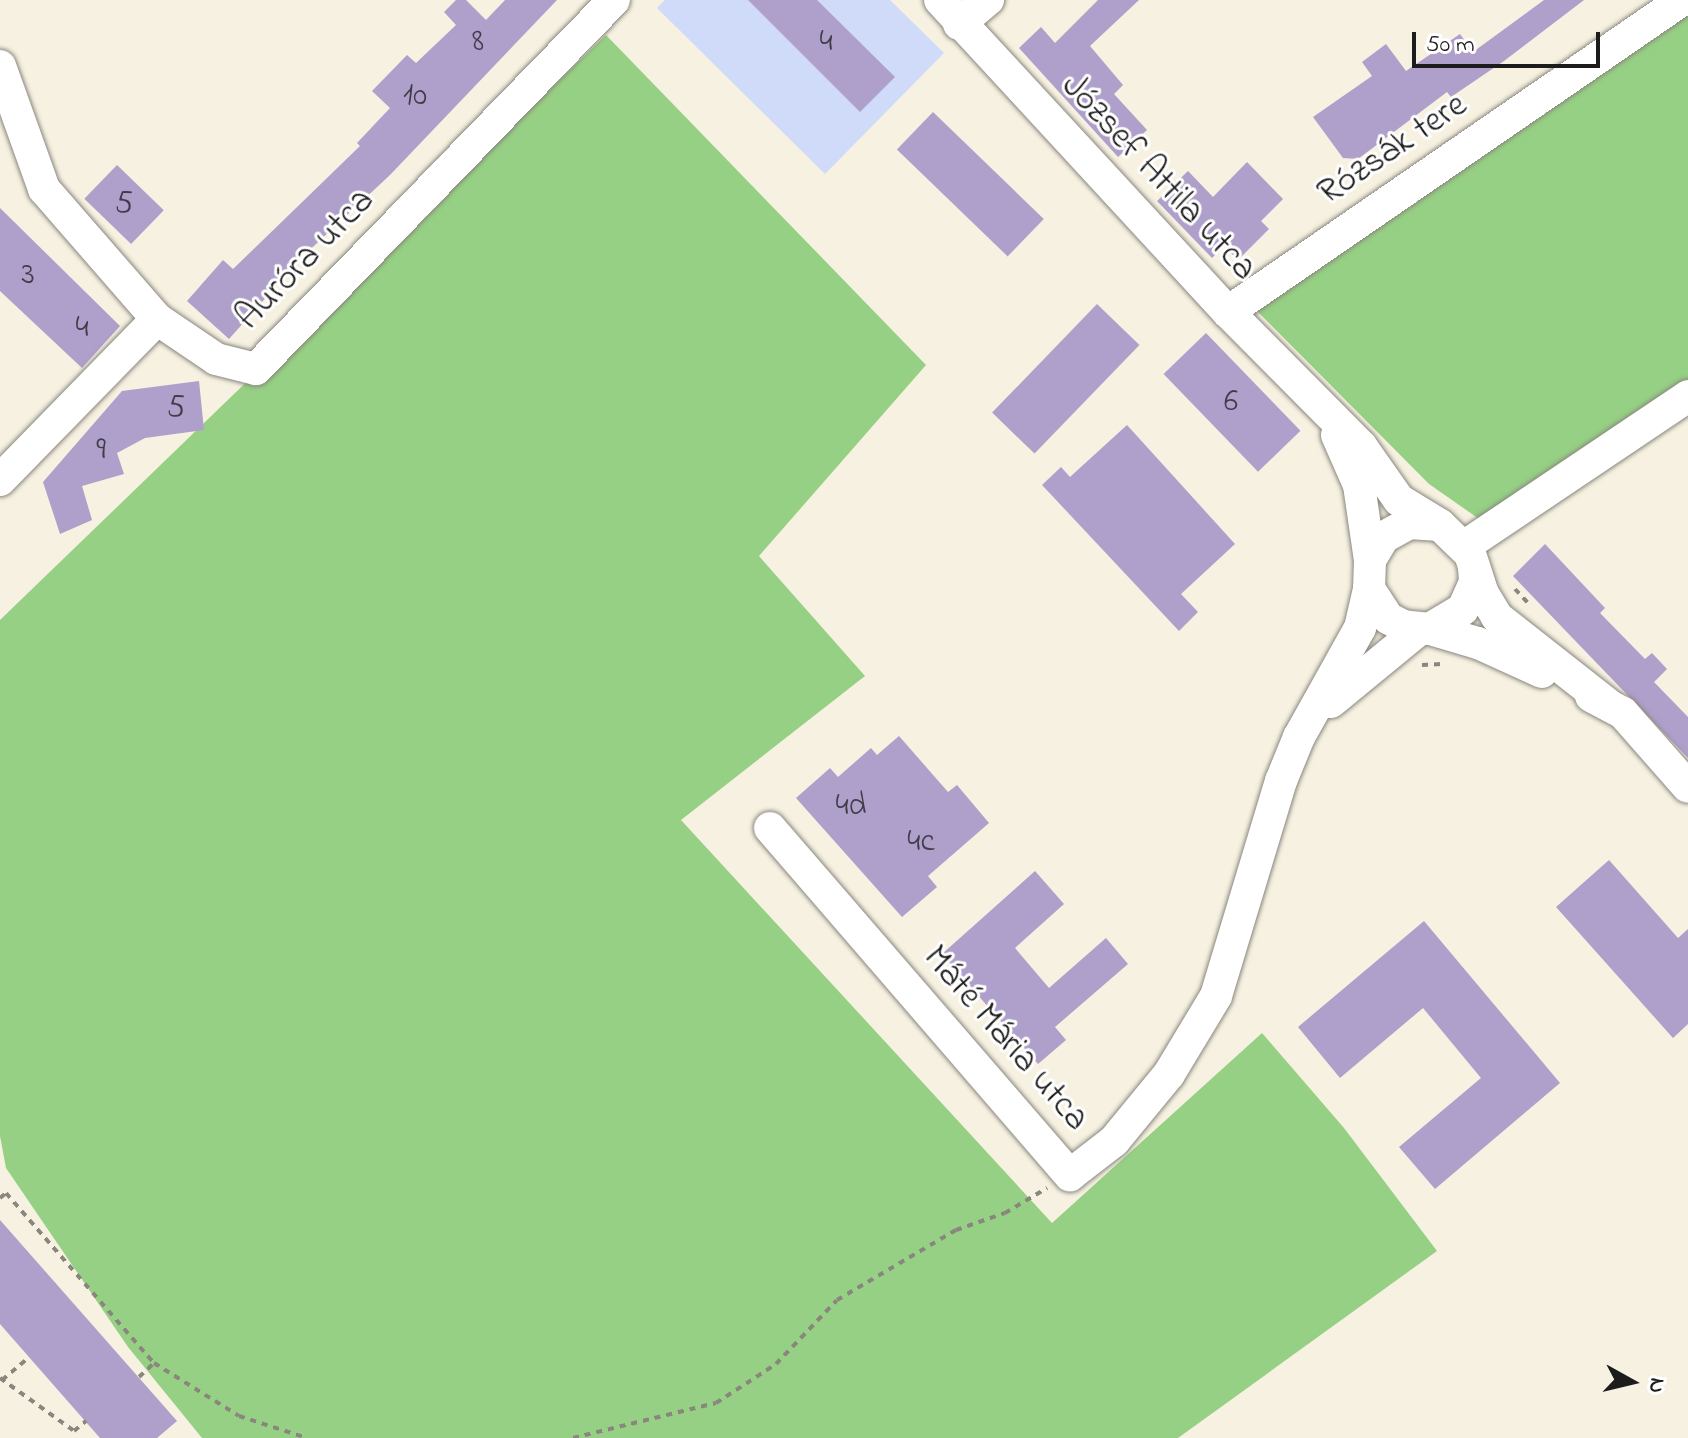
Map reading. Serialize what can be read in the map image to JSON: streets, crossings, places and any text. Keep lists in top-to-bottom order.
{
  "streets": {
    "street": [
      "Rózsák tere",
      "József Attila utca",
      "Auróra utca",
      "Máté Mária utca"
    ]
  },
  "crossings": [
    ["Rózsák tere", "József Attila utca"],
    ["József Attila utca", "Máté Mária utca"]
  ],
  "house_numbers": [
    "8",
    "4",
    "10",
    "5",
    "3",
    "4",
    "6",
    "5",
    "9",
    "4d",
    "4c"
  ],
  "scale_bar": "50 m",
  "north": "right"
}
